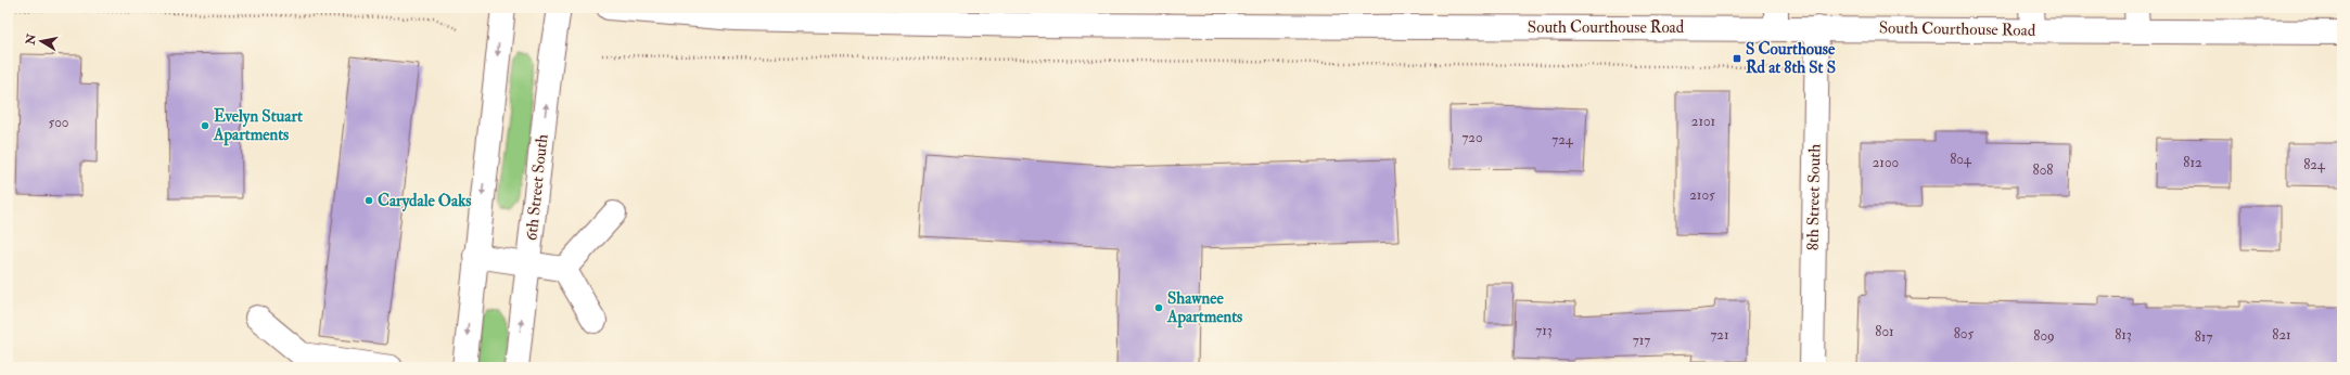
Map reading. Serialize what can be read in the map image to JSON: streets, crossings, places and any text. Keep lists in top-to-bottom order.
{
  "streets": {
    "street": ["South Courthouse Road", "6th Street South", "8th Street South"]
  },
  "crossings": [
    ["South Courthouse Road", "8th Street South"]
  ],
  "places": {
    "transit": ["S Courthouse Rd at 8th St S"],
    "other": ["Evelyn Stuart Apartments", "Carydale Oaks", "Shawnee Apartments"]
  },
  "house_numbers": [
    "2101",
    "500",
    "720",
    "724",
    "804",
    "2100",
    "812",
    "824",
    "808",
    "2105",
    "713",
    "801",
    "805",
    "721",
    "813",
    "821",
    "809",
    "817",
    "717"
  ],
  "north": "left"
}
